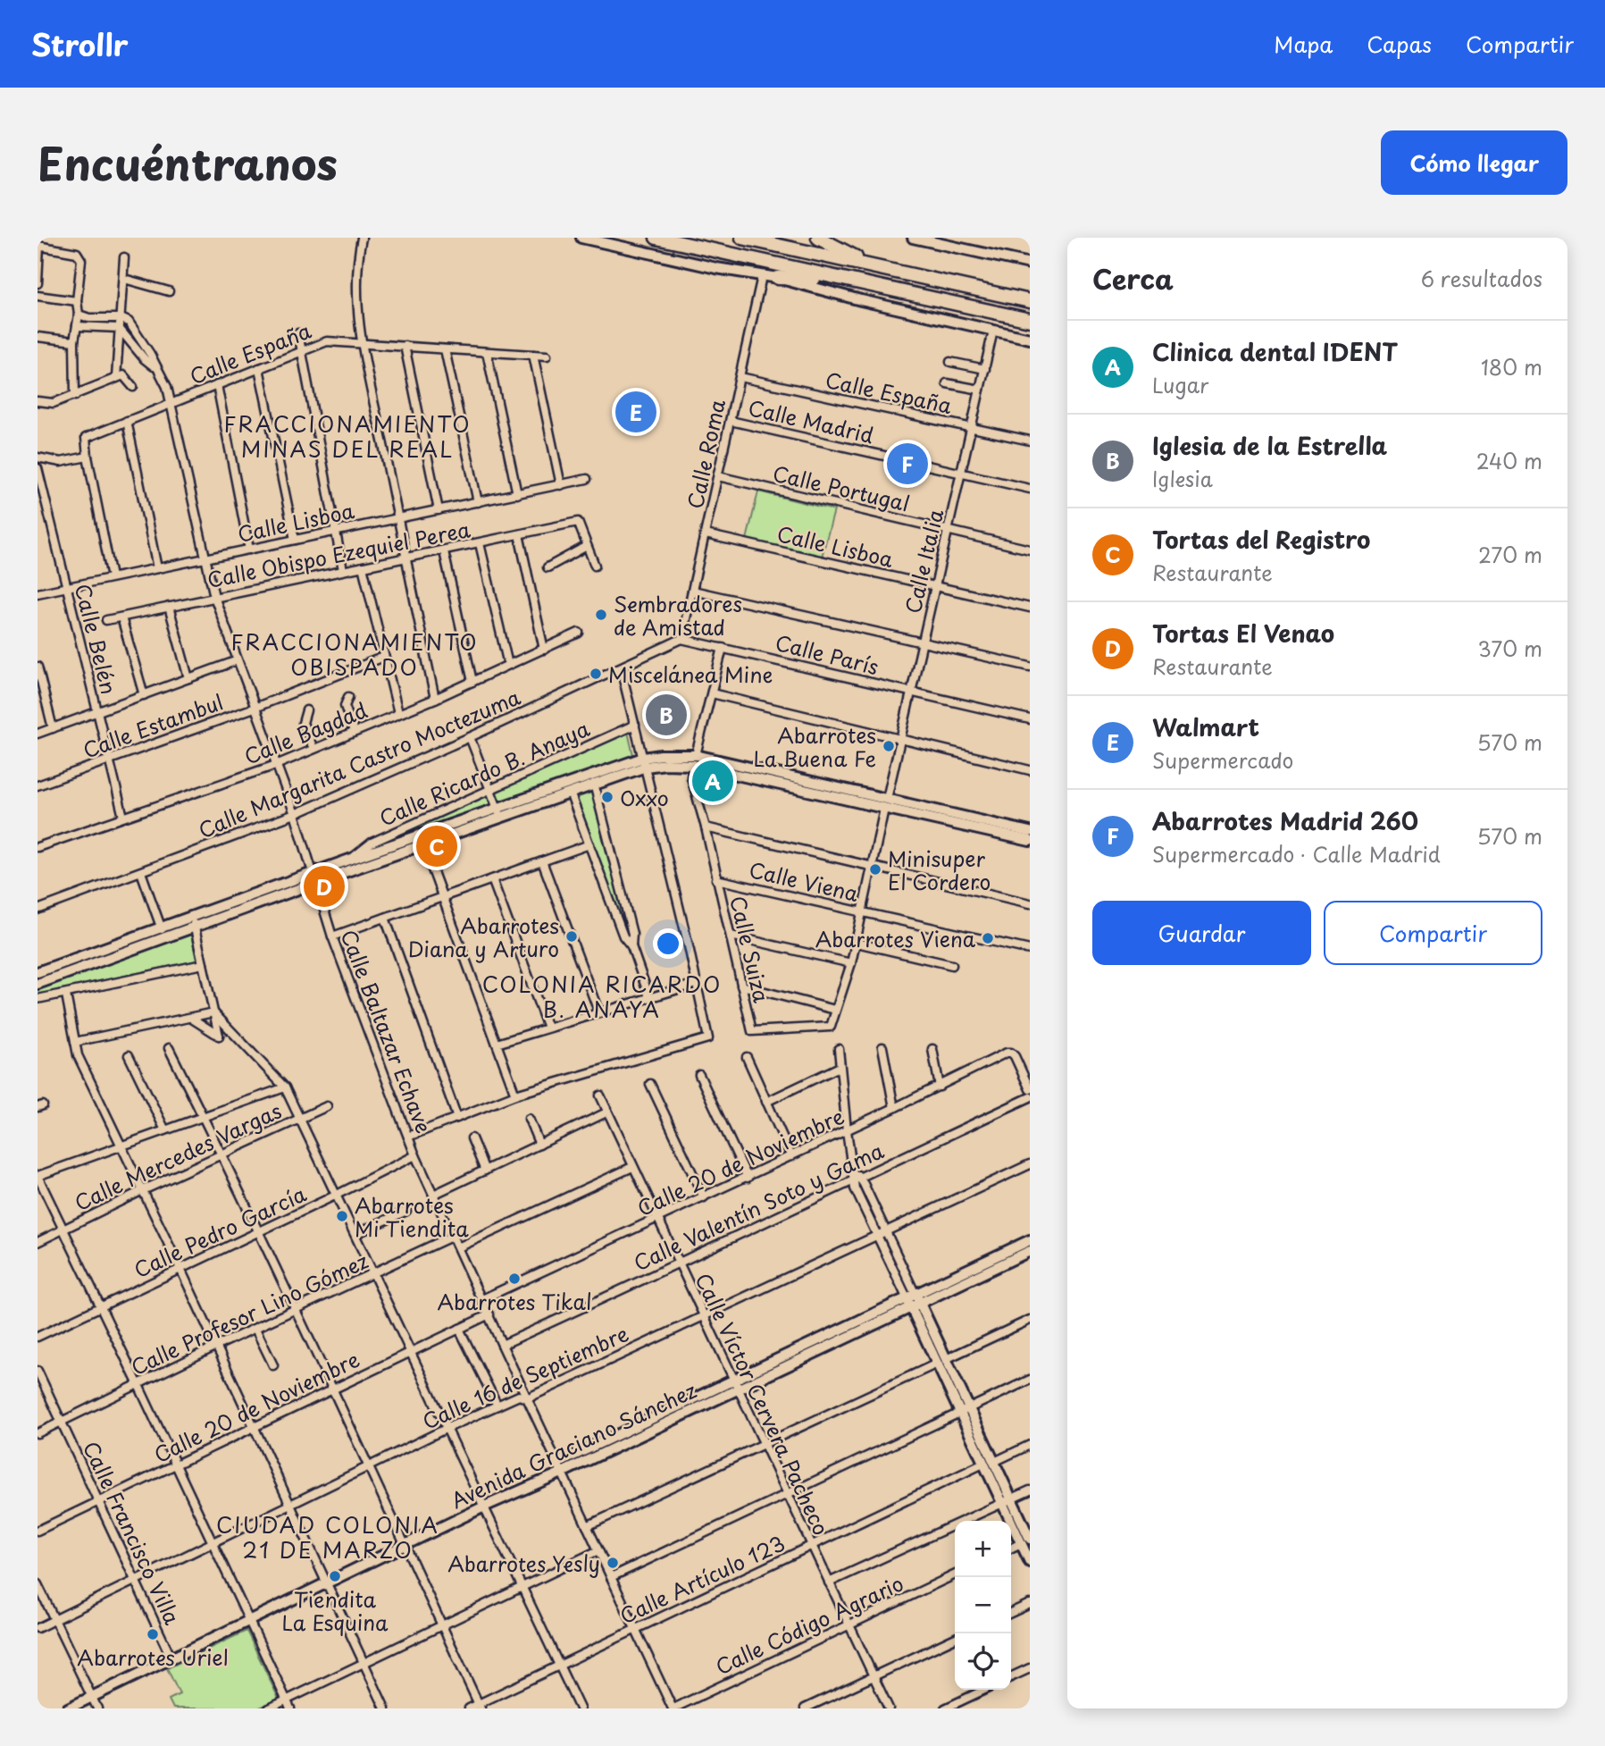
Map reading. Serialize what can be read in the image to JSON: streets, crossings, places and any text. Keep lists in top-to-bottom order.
{
  "streets": {
    "main road": ["Avenida Graciano Sánchez"],
    "street": [
      "Calle España",
      "Calle Madrid",
      "Calle Roma",
      "Calle Portugal",
      "Calle Lisboa",
      "Calle Obispo Ezequiel Perea",
      "Calle Italia",
      "Calle Belén",
      "Calle París",
      "Calle Estambul",
      "Calle Bagdad",
      "Calle Margarita Castro Moctezuma",
      "Calle Ricardo B. Anaya",
      "Calle Viena",
      "Calle Suiza",
      "Calle Baltazar Echave",
      "Calle Mercedes Vargas",
      "Calle 20 de Noviembre",
      "Calle Valentín Soto y Gama",
      "Calle Pedro García",
      "Calle Profesor Lino Gómez",
      "Calle 16 de Septiembre",
      "Calle Víctor Cervera Pacheco",
      "Calle Francisco Villa",
      "Calle Artículo 123",
      "Calle Código Agrario"
    ]
  },
  "crossings": [
    ["Calle España", "Calle Roma"],
    ["Calle España", "Calle Italia"],
    ["Calle España", "Calle Baltazar Echave"],
    ["Calle Madrid", "Calle Roma"],
    ["Calle Madrid", "Calle Italia"],
    ["Calle Roma", "Calle Portugal"],
    ["Calle Roma", "Calle Lisboa"],
    ["Calle Roma", "Calle París"],
    ["Calle Portugal", "Calle Italia"],
    ["Calle Lisboa", "Calle Italia"],
    ["Calle Lisboa", "Calle Belén"],
    ["Calle Lisboa", "Calle Baltazar Echave"],
    ["Calle Obispo Ezequiel Perea", "Calle Baltazar Echave"],
    ["Calle Italia", "Calle París"],
    ["Calle Italia", "Calle Viena"],
    ["Calle Italia", "Calle Suiza"],
    ["Calle Belén", "Calle Estambul"],
    ["Calle Belén", "Calle Bagdad"],
    ["Calle Estambul", "Calle Baltazar Echave"],
    ["Calle Bagdad", "Calle Baltazar Echave"],
    ["Calle Margarita Castro Moctezuma", "Calle Baltazar Echave"],
    ["Calle Viena", "Calle Suiza"],
    ["Calle Baltazar Echave", "Calle 20 de Noviembre"],
    ["Calle Baltazar Echave", "Calle Valentín Soto y Gama"],
    ["Calle Baltazar Echave", "Calle Pedro García"],
    ["Calle Baltazar Echave", "Calle Profesor Lino Gómez"],
    ["Calle Baltazar Echave", "Calle 16 de Septiembre"],
    ["Calle Baltazar Echave", "Avenida Graciano Sánchez"],
    ["Calle Baltazar Echave", "Calle Artículo 123"],
    ["Calle Baltazar Echave", "Calle Código Agrario"],
    ["Calle 20 de Noviembre", "Calle Víctor Cervera Pacheco"],
    ["Calle 20 de Noviembre", "Calle Francisco Villa"],
    ["Calle Valentín Soto y Gama", "Calle Víctor Cervera Pacheco"],
    ["Calle Profesor Lino Gómez", "Calle Francisco Villa"],
    ["Calle 16 de Septiembre", "Calle Víctor Cervera Pacheco"],
    ["Calle 16 de Septiembre", "Calle Francisco Villa"],
    ["Calle Víctor Cervera Pacheco", "Avenida Graciano Sánchez"],
    ["Calle Víctor Cervera Pacheco", "Calle Artículo 123"],
    ["Calle Víctor Cervera Pacheco", "Calle Código Agrario"],
    ["Avenida Graciano Sánchez", "Calle Francisco Villa"]
  ],
  "districts": [
    "FRACCIONAMIENTO MINAS DEL REAL",
    "FRACCIONAMIENTO OBISPADO",
    "COLONIA RICARDO B. ANAYA",
    "CIUDAD COLONIA 21 DE MARZO"
  ],
  "places": [
    "Sembradores de Amistad",
    "Miscelánea Mine",
    "Abarrotes La Buena Fe",
    "Oxxo",
    "Minisuper El Cordero",
    "Abarrotes Diana y Arturo",
    "Abarrotes Viena",
    "Abarrotes Mi Tiendita",
    "Abarrotes Tikal",
    "Abarrotes Yesly",
    "Tiendita La Esquina",
    "Abarrotes Uriel"
  ],
  "page": {
    "header": "Strollr",
    "nav": ["Mapa", "Capas", "Compartir"],
    "title": "Encuéntranos",
    "buttons": [
      "Cómo llegar",
      ["Guardar", "Compartir"]
    ],
    "heading": ["Cerca", "6 resultados"],
    "list": [
      {
        "mark": "A",
        "name": "Clinica dental IDENT",
        "note": "Lugar",
        "value": "180 m"
      },
      {
        "mark": "B",
        "name": "Iglesia de la Estrella",
        "note": "Iglesia",
        "value": "240 m"
      },
      {
        "mark": "C",
        "name": "Tortas del Registro",
        "note": "Restaurante",
        "value": "270 m"
      },
      {
        "mark": "D",
        "name": "Tortas El Venao",
        "note": "Restaurante",
        "value": "370 m"
      },
      {
        "mark": "E",
        "name": "Walmart",
        "note": "Supermercado",
        "value": "570 m"
      },
      {
        "mark": "F",
        "name": "Abarrotes Madrid 260",
        "note": "Supermercado · Calle Madrid",
        "value": "570 m"
      }
    ],
    "pins": [
      "E",
      "F",
      "B",
      "A",
      "C",
      "D"
    ],
    "map_buttons": ["+", "−"]
  }
}
